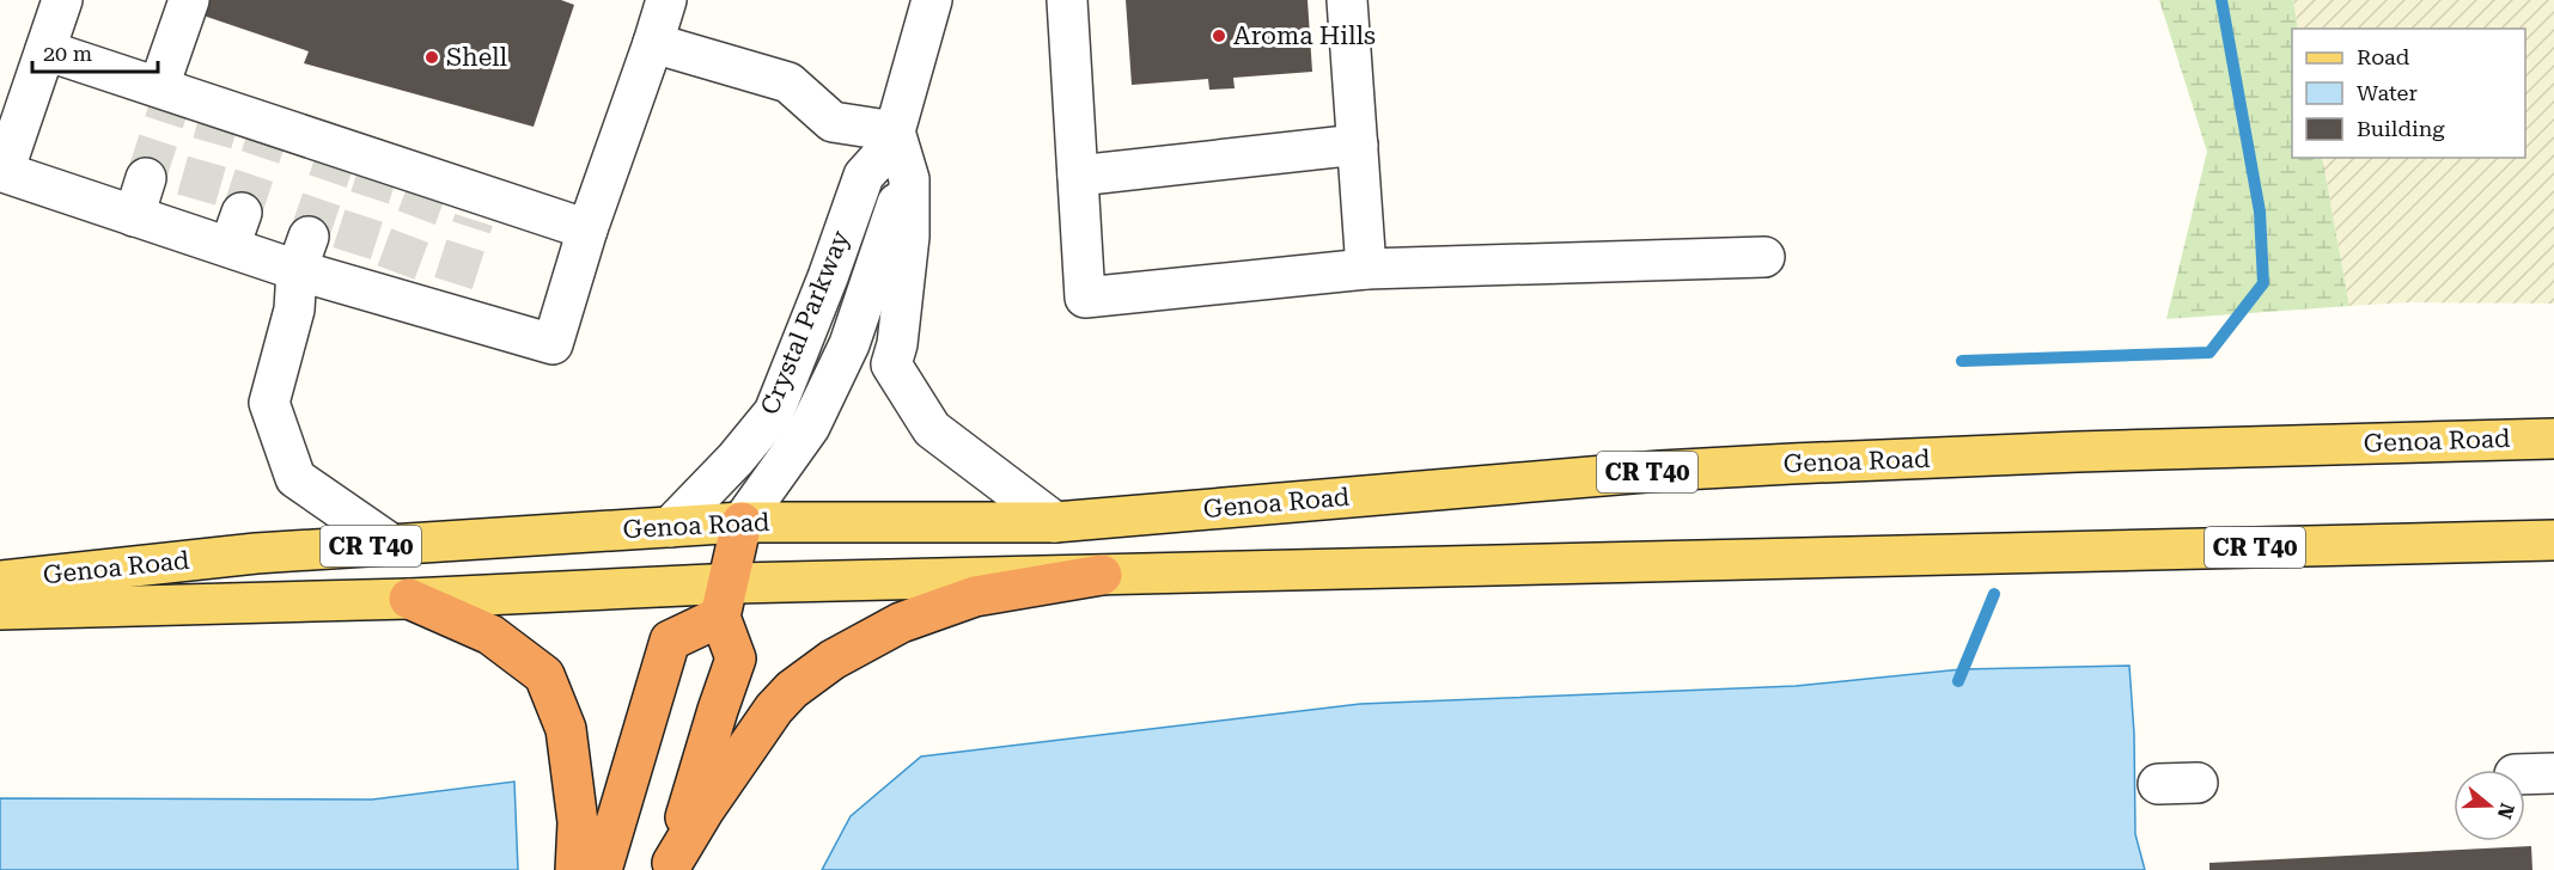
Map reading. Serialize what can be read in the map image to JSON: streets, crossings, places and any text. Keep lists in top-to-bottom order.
{
  "streets": {
    "main road": ["Genoa Road", "CR T40"],
    "street": ["Crystal Parkway"]
  },
  "crossings": [
    ["Crystal Parkway", "Genoa Road"]
  ],
  "places": ["Aroma Hills", "Shell"],
  "legend": ["Road", "Water", "Building"],
  "scale_bar": "20 m",
  "north": "right"
}
